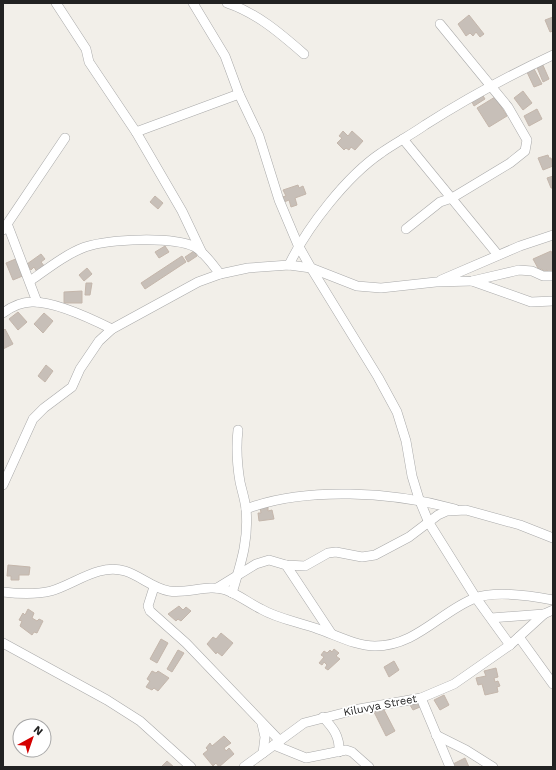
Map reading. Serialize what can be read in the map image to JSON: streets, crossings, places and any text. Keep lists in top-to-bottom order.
{
  "streets": {
    "street": ["Kiluvya Street"]
  },
  "north": "top right"
}
